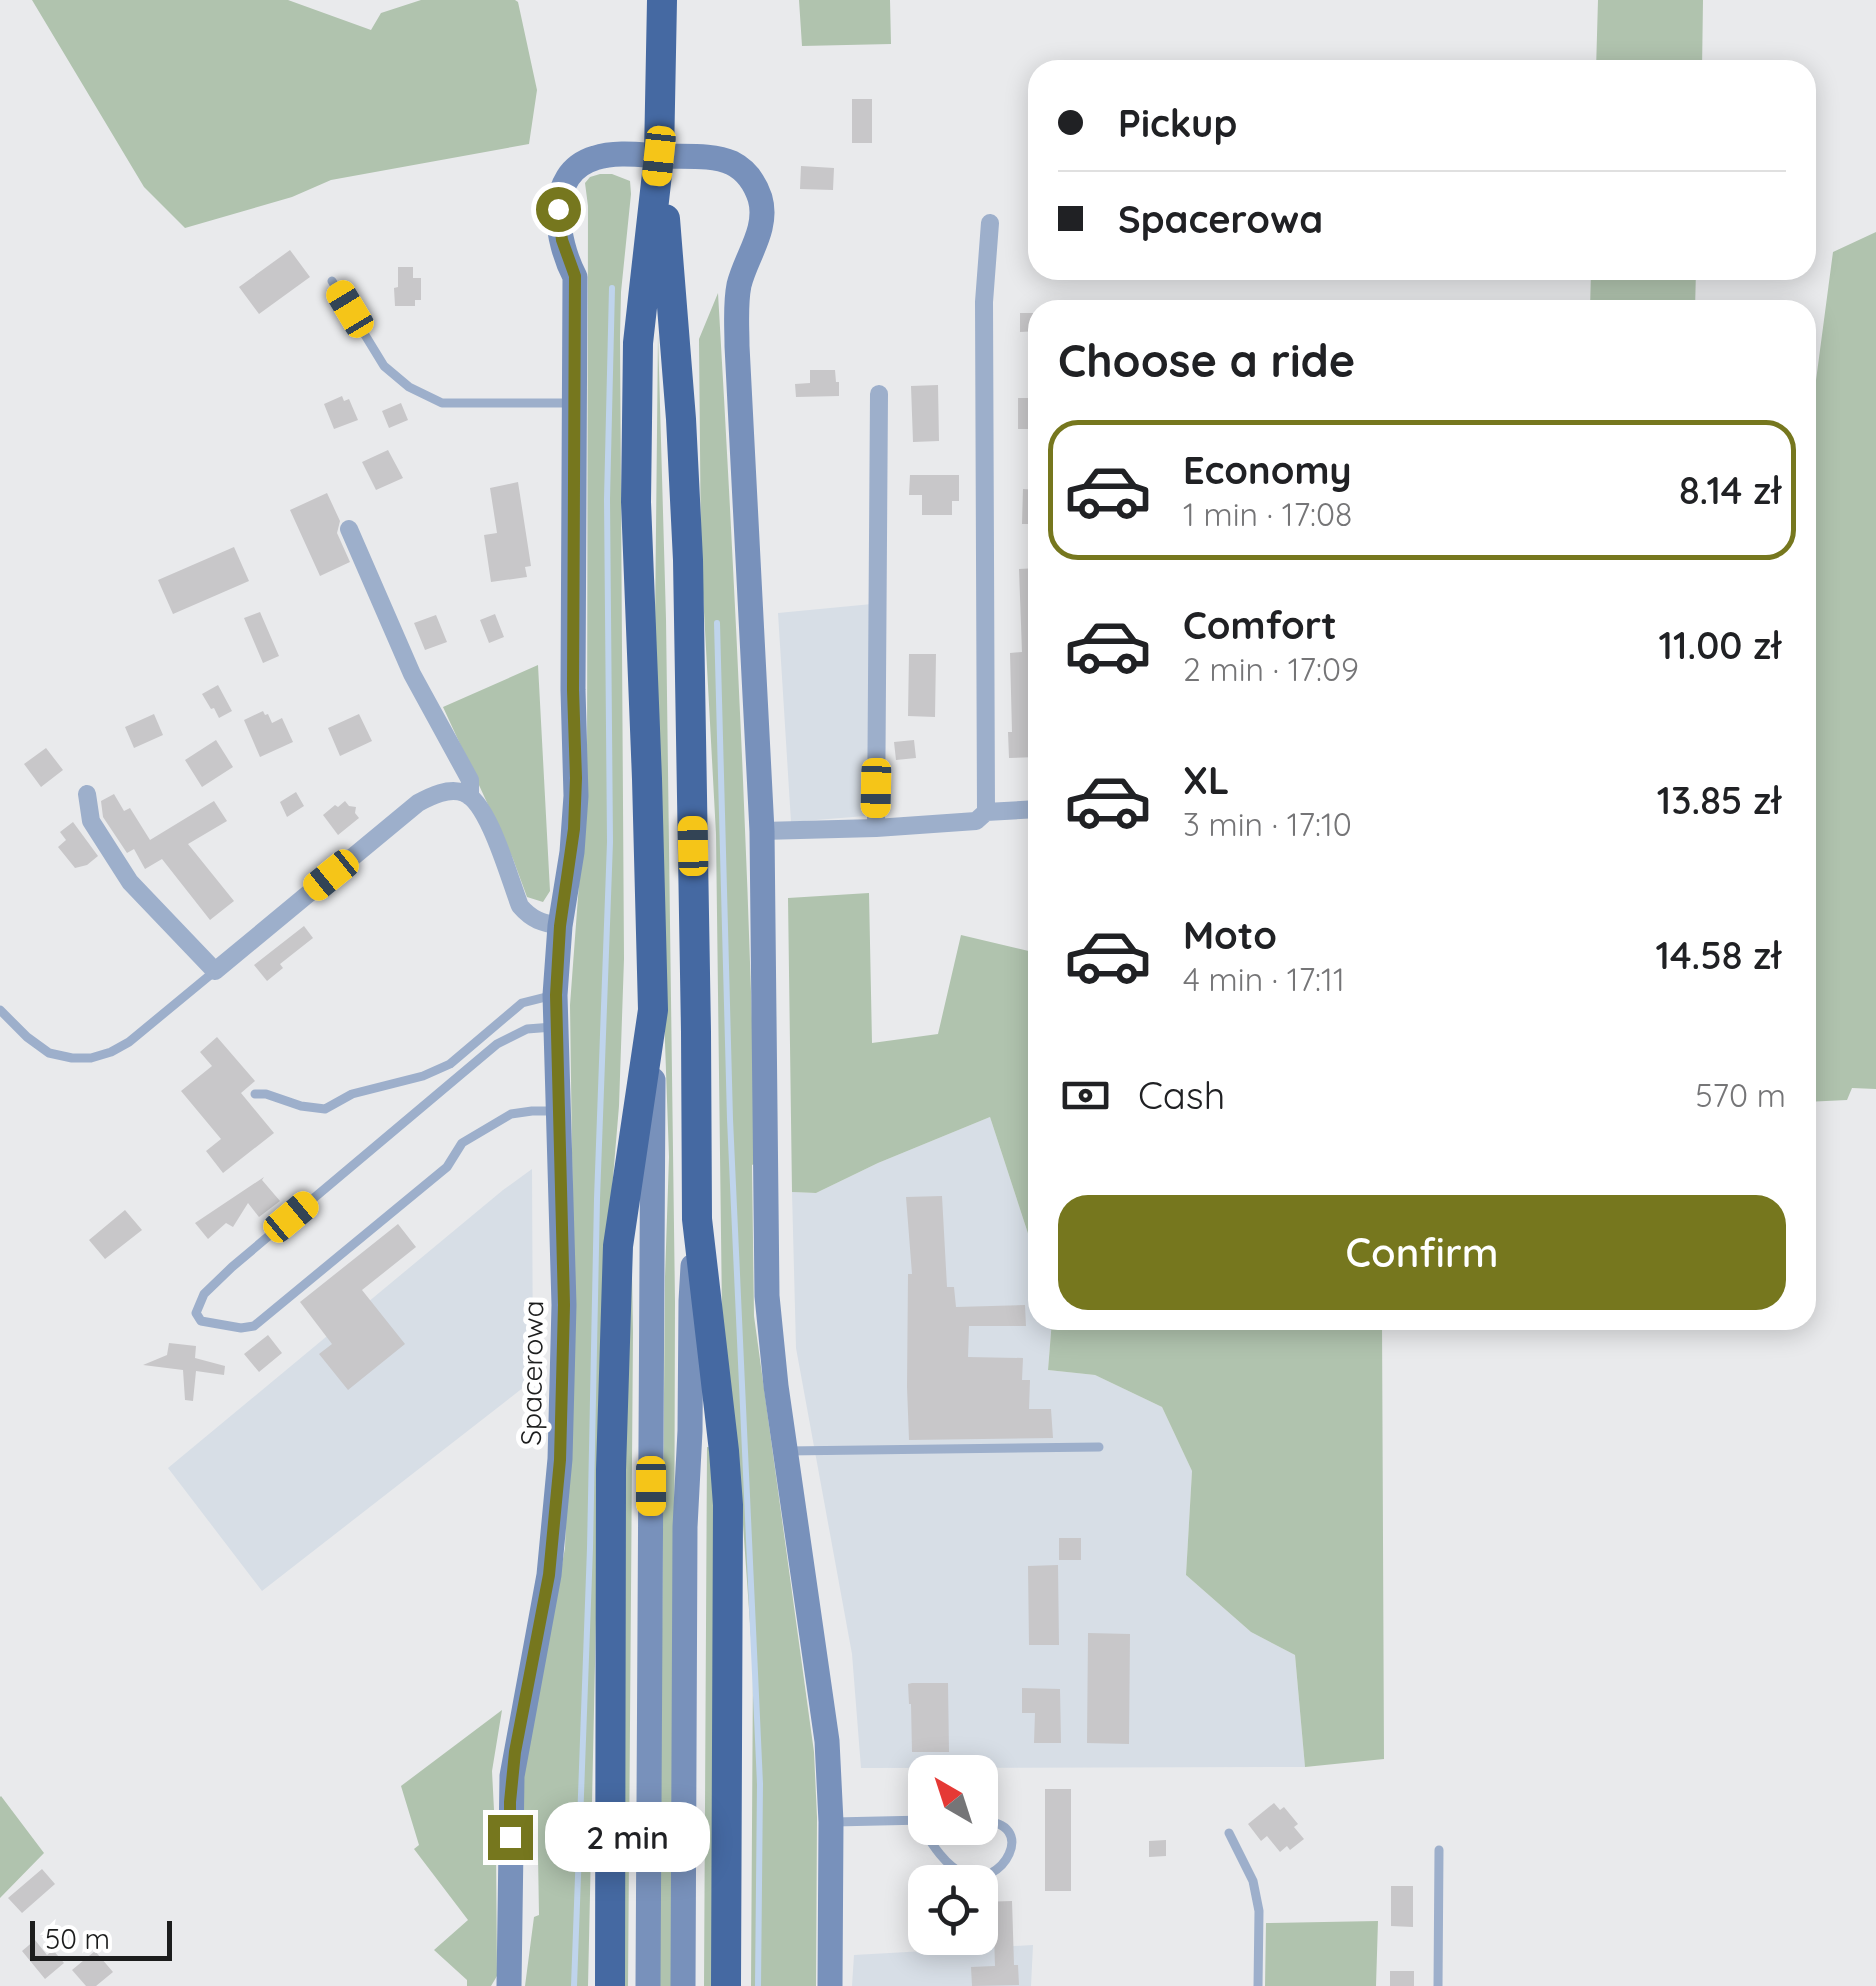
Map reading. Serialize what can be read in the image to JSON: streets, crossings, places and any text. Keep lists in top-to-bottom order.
{
  "streets": {
    "street": ["Spacerowa"]
  },
  "scale_bar": "50 m",
  "north": "top left",
  "page": {
    "banner": ["Pickup", "Spacerowa"],
    "heading": "Choose a ride",
    "list": [
      {
        "name": "Economy",
        "note": "1 min · 17:08",
        "value": "8.14 zł"
      },
      {
        "name": "Comfort",
        "note": "2 min · 17:09",
        "value": "11.00 zł"
      },
      {
        "name": "XL",
        "note": "3 min · 17:10",
        "value": "13.85 zł"
      },
      {
        "name": "Moto",
        "note": "4 min · 17:11",
        "value": "14.58 zł"
      }
    ],
    "pay": ["Cash", "570 m"],
    "buttons": "Confirm",
    "bubble": "2 min",
    "scale": "50 m"
  }
}
